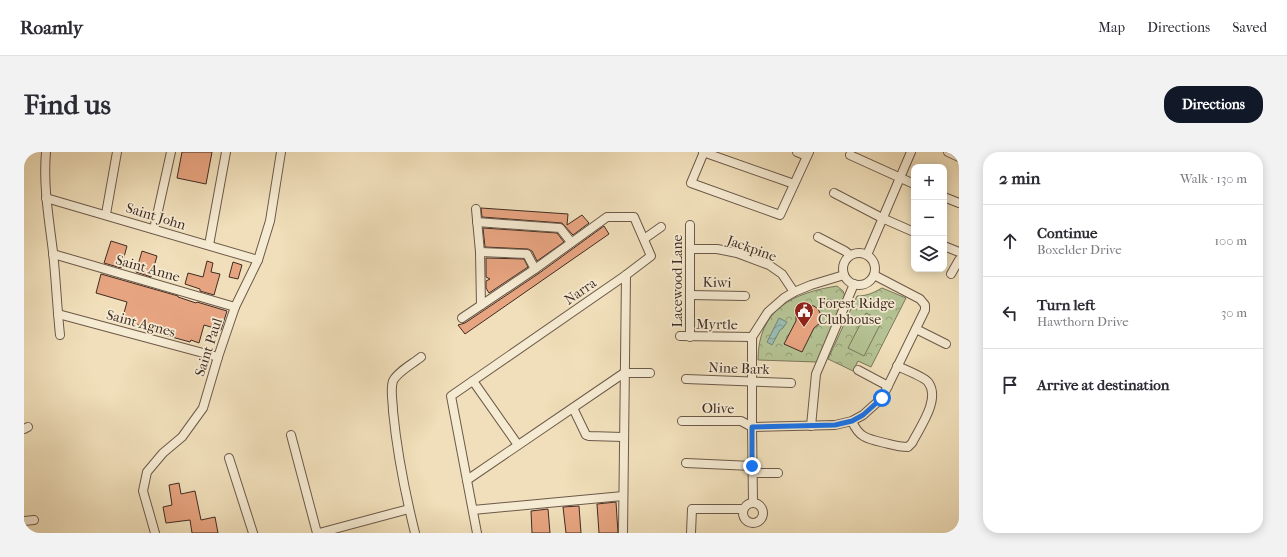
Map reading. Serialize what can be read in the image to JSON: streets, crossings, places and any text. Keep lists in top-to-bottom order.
{
  "streets": {
    "street": [
      "Saint John",
      "Jackpine",
      "Saint Anne",
      "Lacewood Lane",
      "Kiwi",
      "Narra",
      "Saint Agnes",
      "Myrtle",
      "Saint Paul",
      "Nine Bark",
      "Olive"
    ]
  },
  "crossings": [
    ["Saint John", "Saint Paul"],
    ["Jackpine", "Lacewood Lane"],
    ["Saint Anne", "Saint Paul"],
    ["Lacewood Lane", "Kiwi"],
    ["Lacewood Lane", "Myrtle"],
    ["Saint Agnes", "Saint Paul"]
  ],
  "places": {
    "public building": ["Forest Ridge Clubhouse"]
  },
  "page": {
    "header": "Roamly",
    "nav": ["Map", "Directions", "Saved"],
    "buttons": "Directions",
    "title": "Find us",
    "heading": ["2 min", "Walk · 130 m"],
    "map_buttons": ["+", "−"],
    "list": [
      ["Continue", "Boxelder Drive", "100 m"],
      ["Turn left", "Hawthorn Drive", "30 m"],
      "Arrive at destination"
    ]
  }
}
